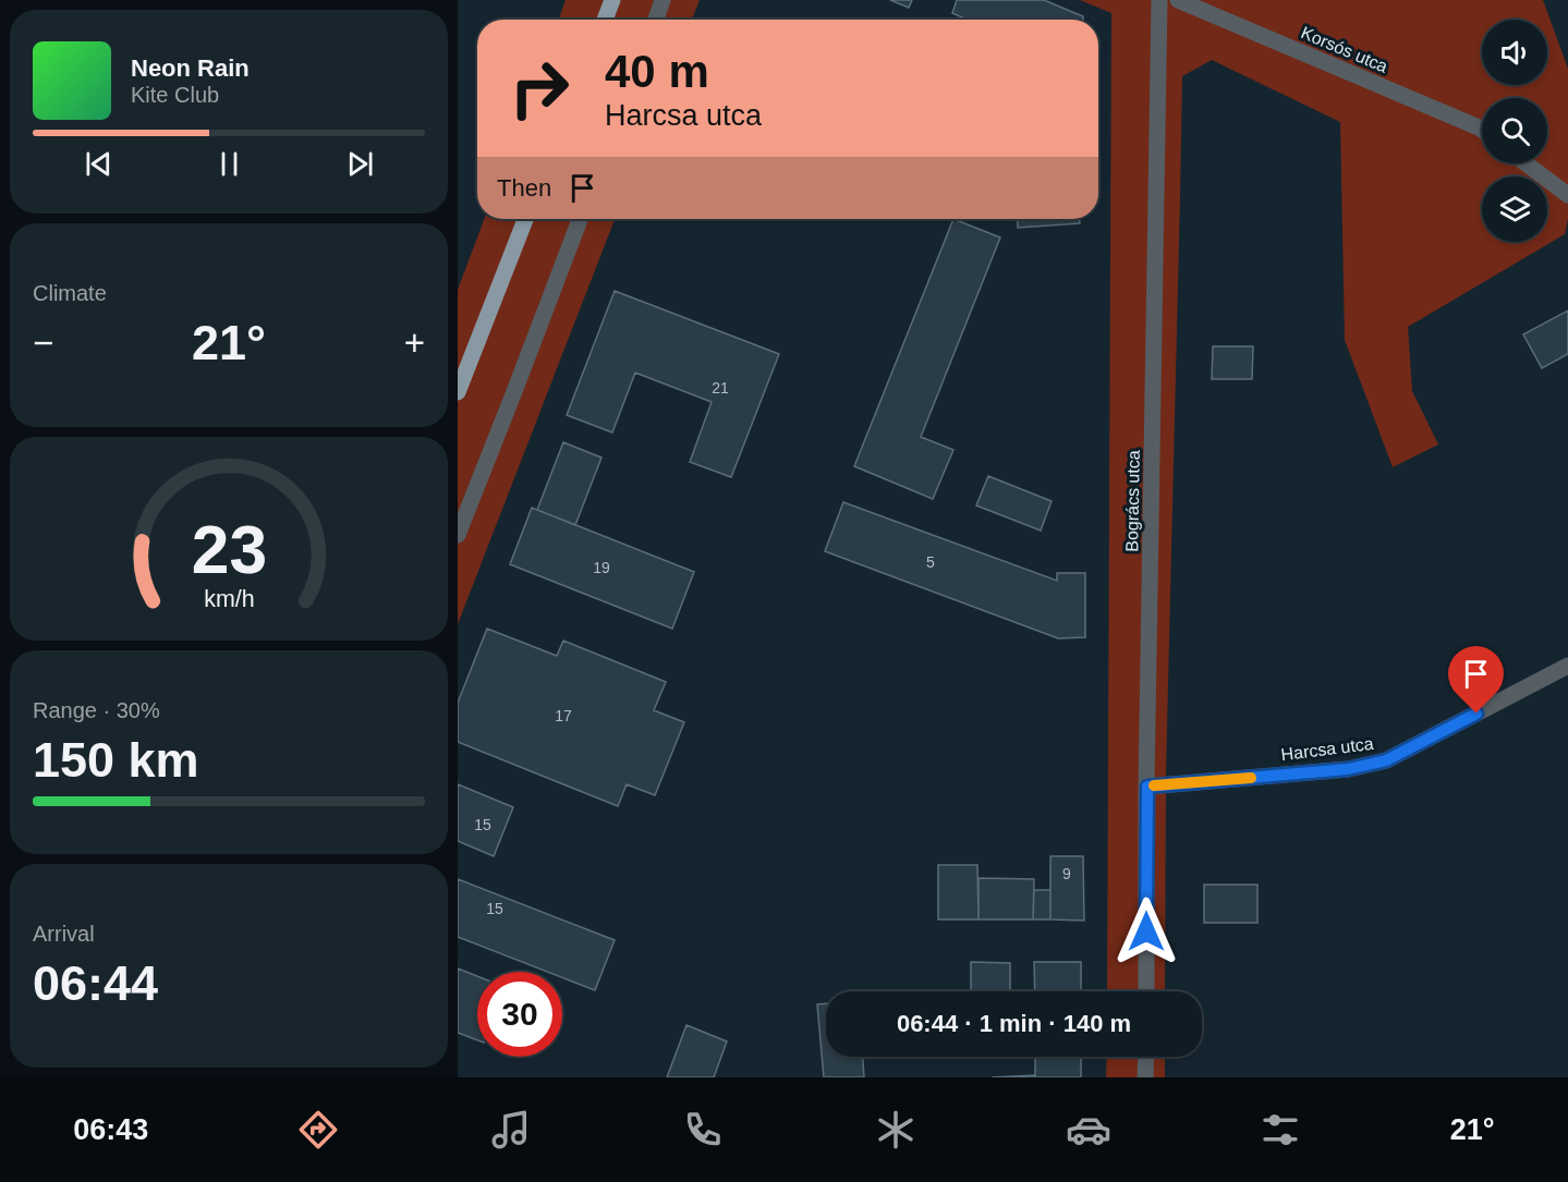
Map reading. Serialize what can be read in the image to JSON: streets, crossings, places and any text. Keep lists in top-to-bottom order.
{
  "streets": {
    "street": ["Korsós utca", "Bogrács utca", "Harcsa utca"]
  },
  "crossings": [
    ["Bogrács utca", "Harcsa utca"]
  ],
  "house_numbers": [
    "21",
    "5",
    "19",
    "17",
    "15",
    "9",
    "15"
  ],
  "page": {
    "turn": ["40 m", "Harcsa utca"],
    "song": ["Neon Rain", "Kite Club"],
    "then": "Then",
    "tile": [
      "Climate",
      ["Range · 30%", "150 km"],
      ["Arrival", "06:44"]
    ],
    "heat": ["−", "21°", "+"],
    "limit": "30",
    "trip": "06:44 · 1 min · 140 m",
    "tabs": ["06:43", "21°"],
    "gauge": ["23", "km/h"]
  }
}
